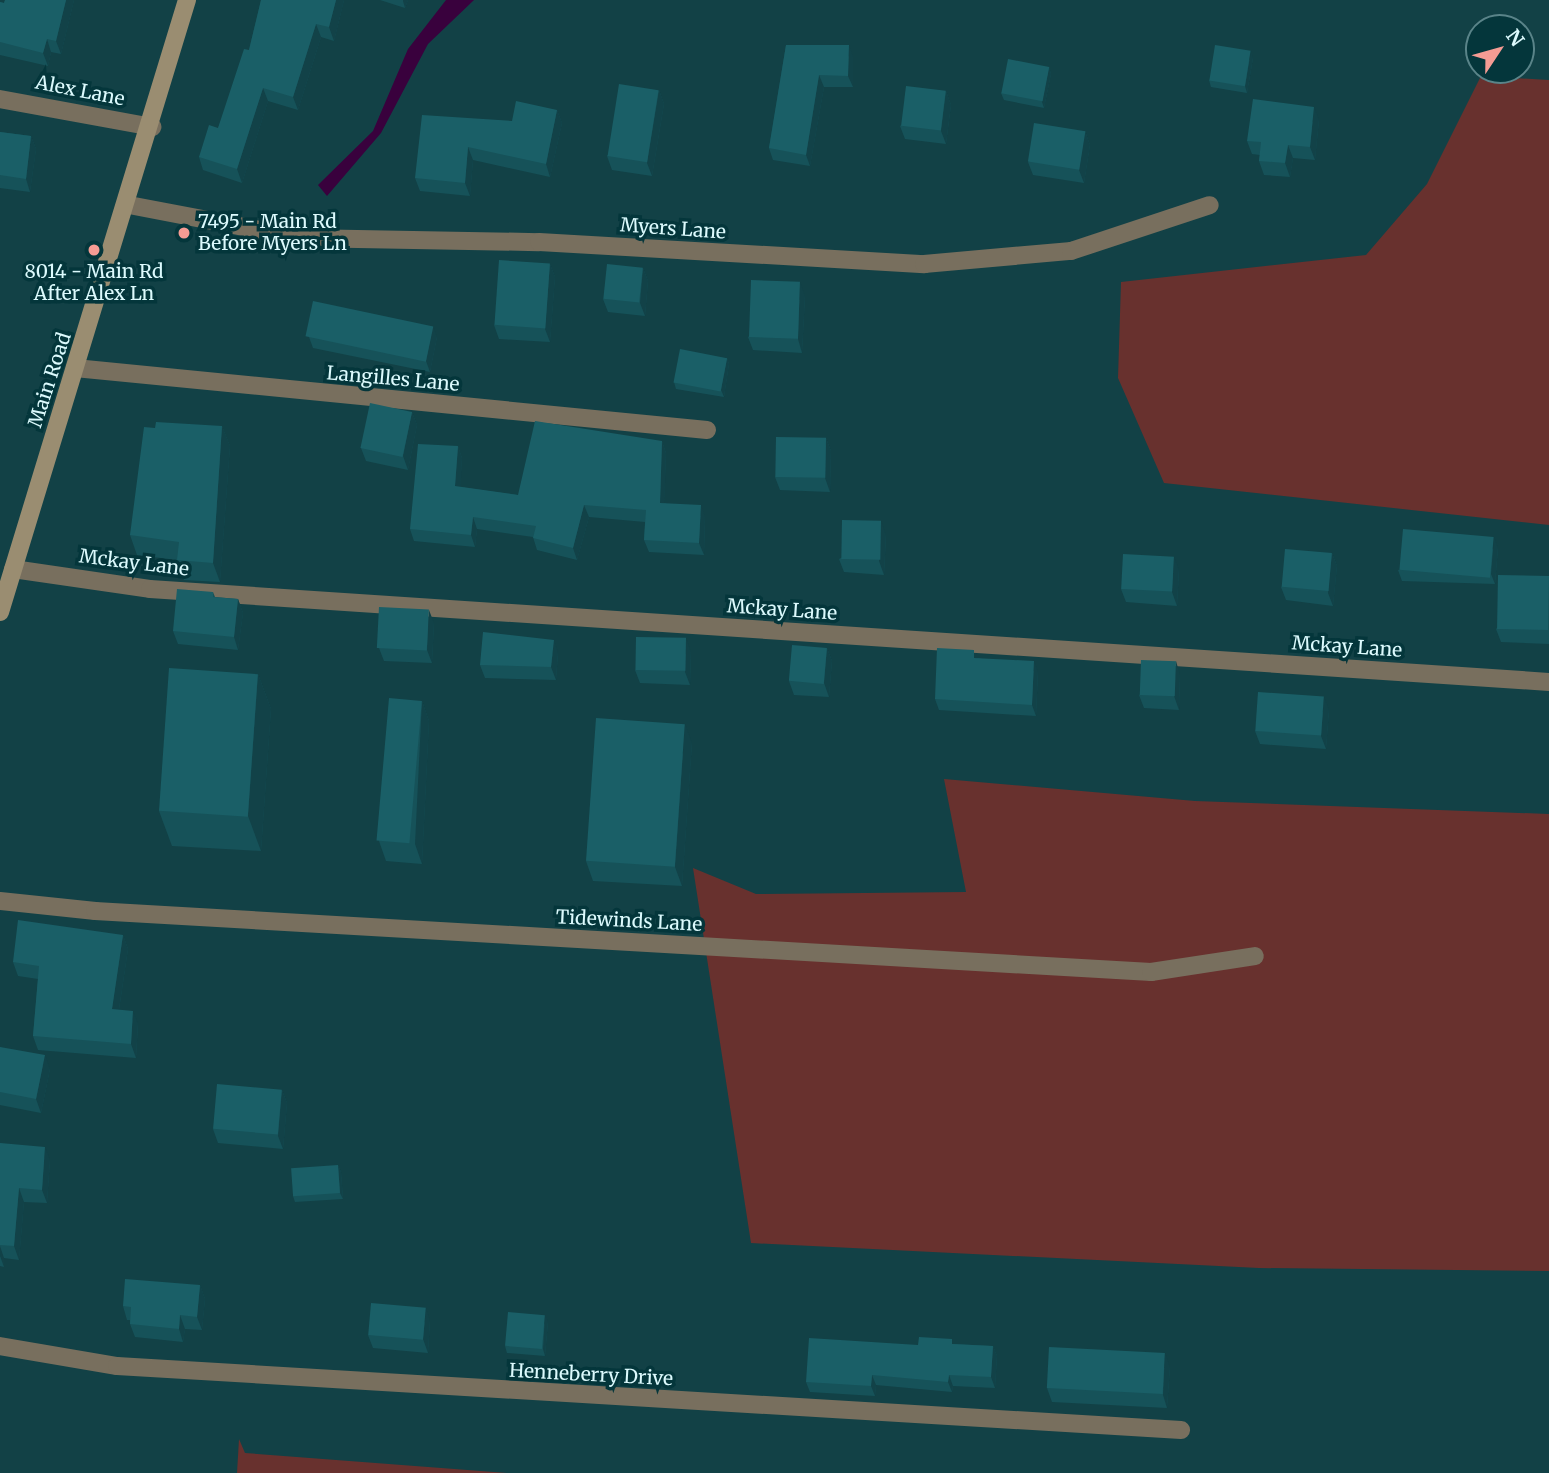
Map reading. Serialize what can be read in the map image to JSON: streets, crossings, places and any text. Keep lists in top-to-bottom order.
{
  "streets": {
    "main road": ["Main Road"],
    "street": [
      "Alex Lane",
      "Myers Lane",
      "Langilles Lane",
      "Mckay Lane",
      "Tidewinds Lane",
      "Henneberry Drive"
    ]
  },
  "crossings": [
    ["Alex Lane", "Main Road"],
    ["Myers Lane", "Main Road"],
    ["Langilles Lane", "Main Road"],
    ["Main Road", "Mckay Lane"]
  ],
  "places": ["7495 - Main Rd Before Myers Ln", "8014 - Main Rd After Alex Ln"],
  "north": "top right"
}
